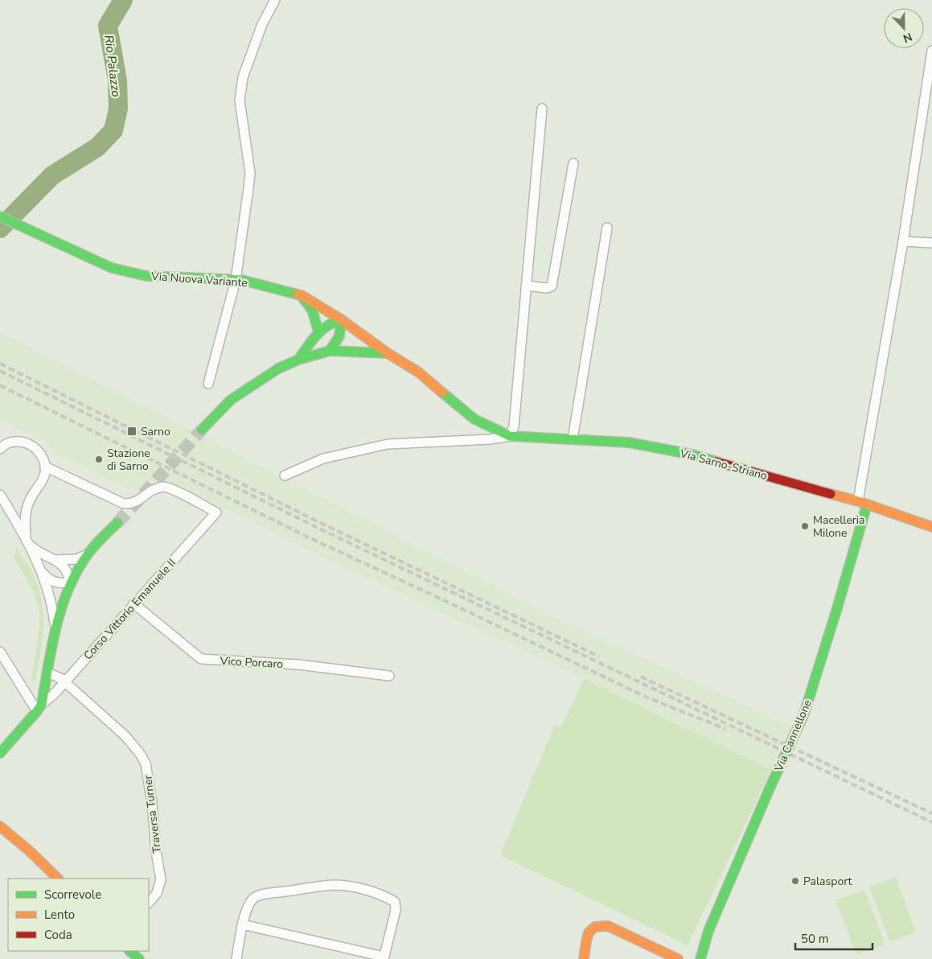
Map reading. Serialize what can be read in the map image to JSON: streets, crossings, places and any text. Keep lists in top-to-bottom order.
{
  "streets": {
    "main road": [
      "Via Nuova Variante",
      "Via Sarno-Striano",
      "Corso Vittorio Emanuele II",
      "Via Cannellone"
    ],
    "street": ["Vico Porcaro", "Traversa Turner"]
  },
  "crossings": [
    ["Via Nuova Variante", "Via Sarno-Striano"],
    ["Via Sarno-Striano", "Via Cannellone"],
    ["Corso Vittorio Emanuele II", "Vico Porcaro"],
    ["Corso Vittorio Emanuele II", "Traversa Turner"]
  ],
  "water": ["Rio Palazzo"],
  "places": {
    "transit": ["Sarno"],
    "other": ["Stazione di Sarno", "Macelleria Milone", "Palasport"]
  },
  "legend": ["Scorrevole", "Lento", "Coda"],
  "scale_bar": "50 m",
  "north": "bottom"
}
